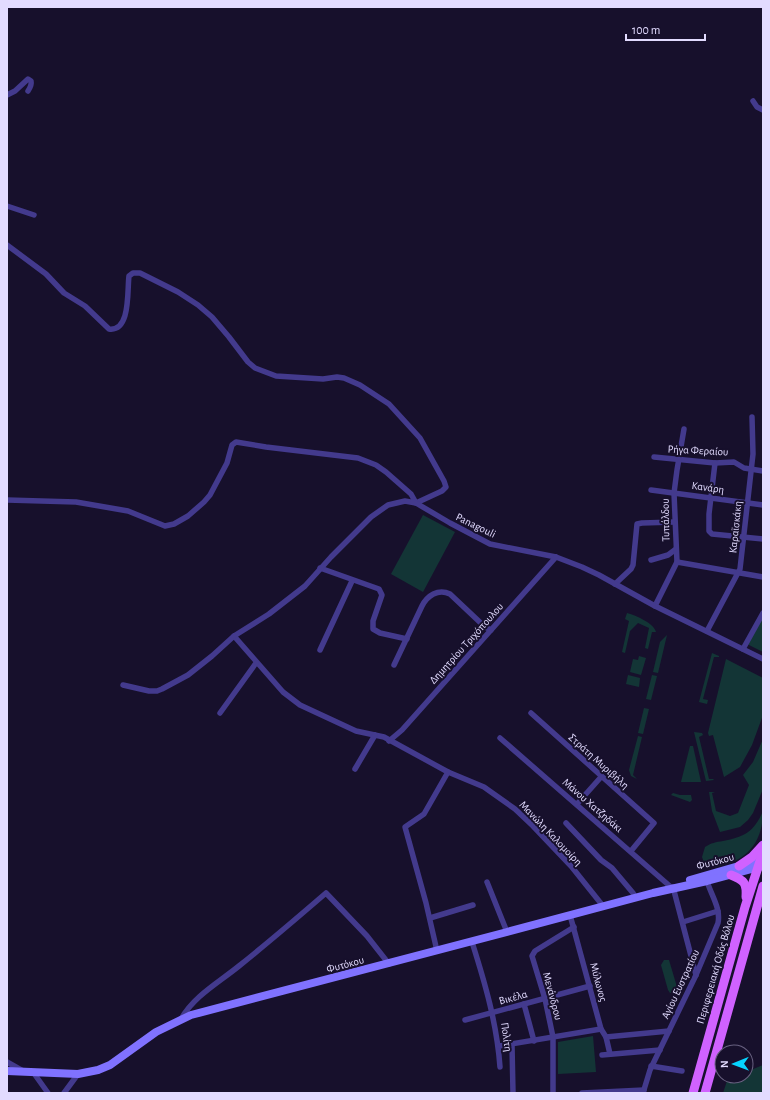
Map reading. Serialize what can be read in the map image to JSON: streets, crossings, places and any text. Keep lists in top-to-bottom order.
{
  "streets": {
    "main road": ["Περιφερειακή Οδός Βόλου"],
    "street": [
      "Ρήγα Φεραίου",
      "Κανάρη",
      "Τυπάλδου",
      "Panagouli",
      "Καραϊσκάκη",
      "Δημητρίου Τριχόπουλου",
      "Στράτη Μυριβήλη",
      "Μάνου Χατζηδάκι",
      "Μανώλη Καλομοίρη",
      "Φυτόκου",
      "Μύλωνος",
      "Αγίου Ευστρατίου",
      "Μενάνδρου",
      "Βικέλα",
      "Πολίτη"
    ]
  },
  "crossings": [
    ["Ρήγα Φεραίου", "Τυπάλδου"],
    ["Ρήγα Φεραίου", "Καραϊσκάκη"],
    ["Κανάρη", "Τυπάλδου"],
    ["Κανάρη", "Καραϊσκάκη"],
    ["Panagouli", "Καραϊσκάκη"],
    ["Panagouli", "Δημητρίου Τριχόπουλου"],
    ["Panagouli", "Μανώλη Καλομοίρη"],
    ["Δημητρίου Τριχόπουλου", "Μανώλη Καλομοίρη"],
    ["Στράτη Μυριβήλη", "Μάνου Χατζηδάκι"],
    ["Μάνου Χατζηδάκι", "Φυτόκου"],
    ["Μανώλη Καλομοίρη", "Φυτόκου"],
    ["Φυτόκου", "Περιφερειακή Οδός Βόλου"],
    ["Φυτόκου", "Μύλωνος"],
    ["Φυτόκου", "Αγίου Ευστρατίου"],
    ["Φυτόκου", "Πολίτη"],
    ["Μύλωνος", "Μενάνδρου"],
    ["Μύλωνος", "Βικέλα"],
    ["Μενάνδρου", "Βικέλα"],
    ["Βικέλα", "Πολίτη"]
  ],
  "scale_bar": "100 m",
  "north": "left"
}
